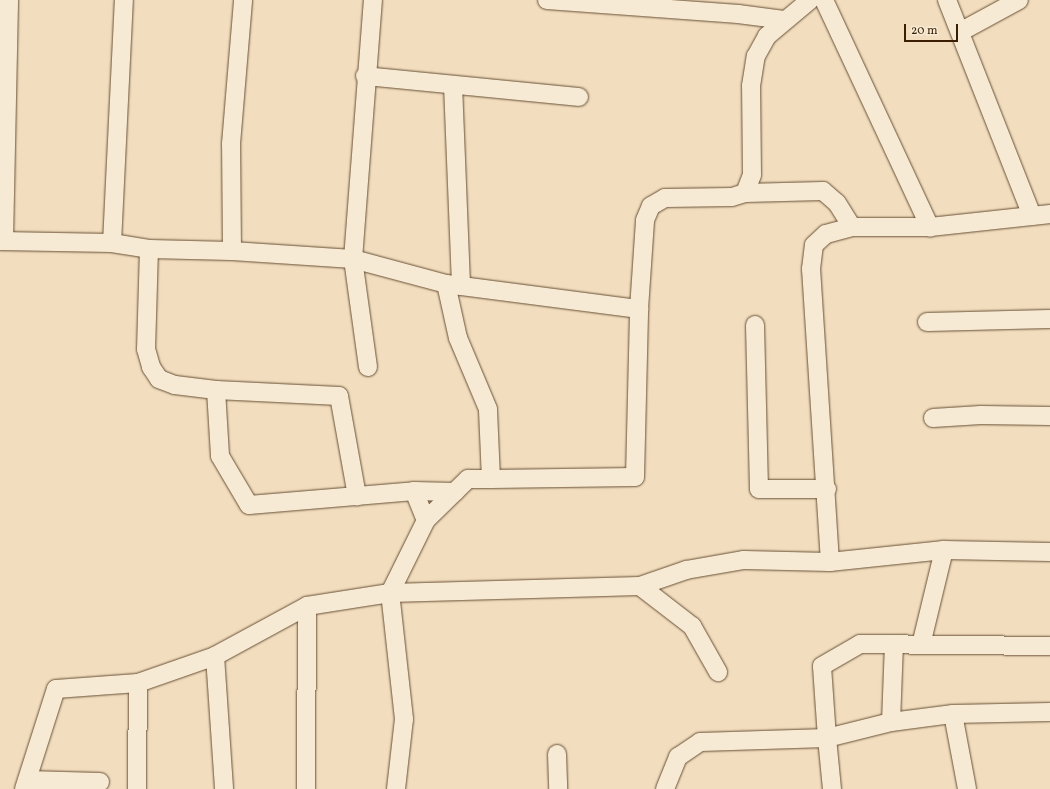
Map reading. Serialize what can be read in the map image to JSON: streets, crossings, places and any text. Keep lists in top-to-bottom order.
{
  "scale_bar": "20 m"
}
